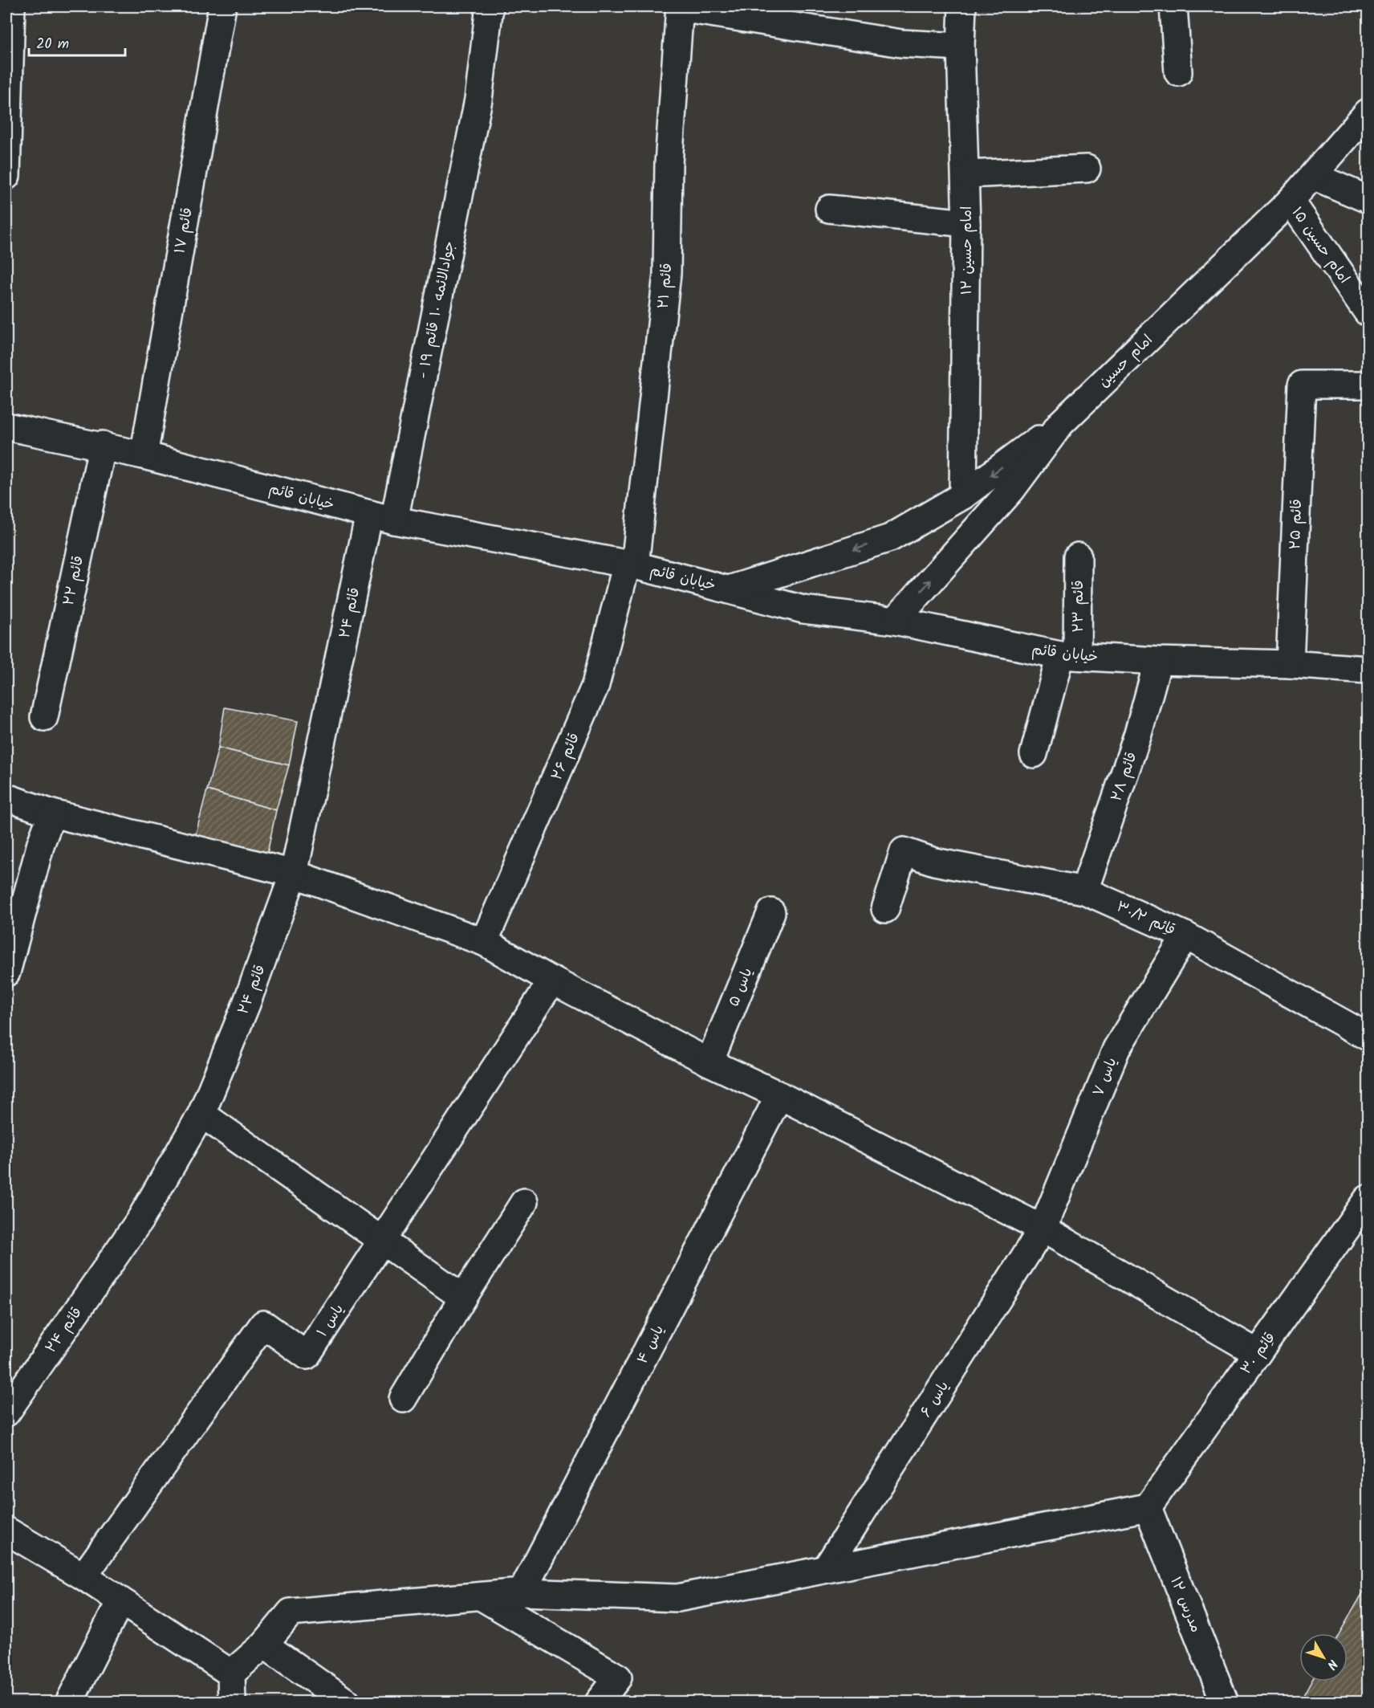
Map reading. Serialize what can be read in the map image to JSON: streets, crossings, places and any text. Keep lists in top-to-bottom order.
{
  "streets": {
    "street": [
      "قائم ۱۷",
      "امام حسین ۱۵",
      "امام حسین ۱۲",
      "قائم ۲۱",
      "- جوادالائمه ۱۰ قائم ۱۹",
      "امام حسین",
      "خیابان قائم",
      "قائم ۲۵",
      "قائم ۲۲",
      "قائم ۲۳",
      "قائم ۲۴",
      "قائم ۲۶",
      "قائم ۲۸",
      "قاِئم ۳۰/۲",
      "یاس ۵",
      "یاس ۷",
      "یاس ۱",
      "یاس ۴",
      "قاِئم ۳۰",
      "یاس ۶",
      "مدرس ۱۲"
    ]
  },
  "crossings": [
    ["قائم ۱۷", "خیابان قائم"],
    ["امام حسین ۱۵", "امام حسین"],
    ["قائم ۲۱", "خیابان قائم"],
    ["قائم ۲۱", "قائم ۲۶"],
    ["- جوادالائمه ۱۰ قائم ۱۹", "خیابان قائم"],
    ["- جوادالائمه ۱۰ قائم ۱۹", "قائم ۲۴"],
    ["امام حسین", "خیابان قائم"],
    ["خیابان قائم", "قائم ۲۵"],
    ["خیابان قائم", "قائم ۲۲"],
    ["خیابان قائم", "قائم ۲۳"],
    ["خیابان قائم", "قائم ۲۴"],
    ["خیابان قائم", "قائم ۲۶"],
    ["خیابان قائم", "قائم ۲۸"],
    ["قائم ۲۸", "قاِئم ۳۰/۲"],
    ["قاِئم ۳۰/۲", "یاس ۷"],
    ["یاس ۷", "یاس ۶"],
    ["قاِئم ۳۰", "مدرس ۱۲"]
  ],
  "scale_bar": "20 m",
  "north": "bottom right"
}
